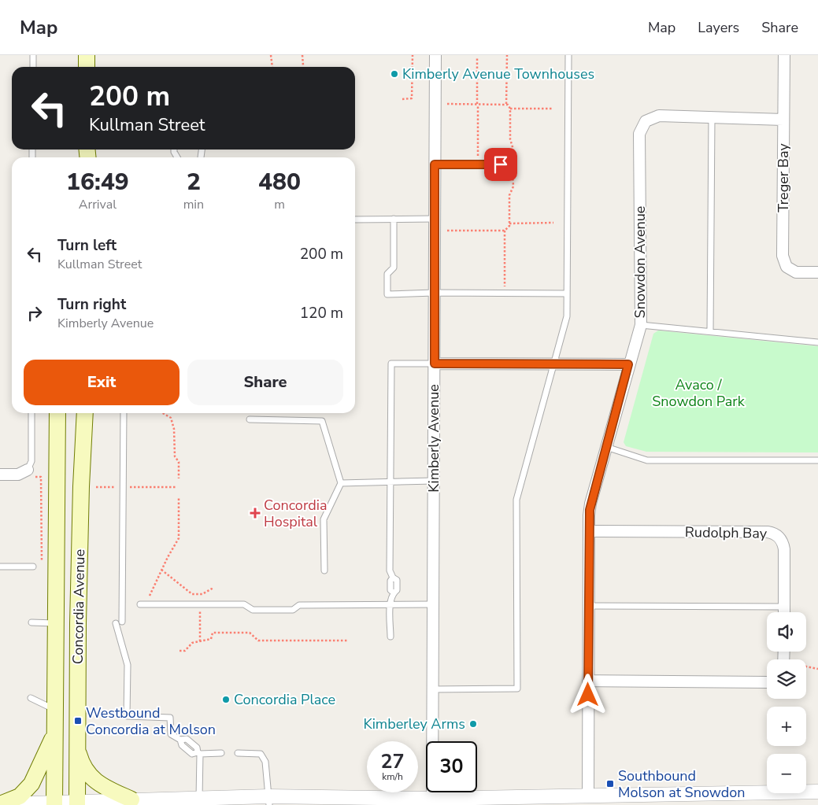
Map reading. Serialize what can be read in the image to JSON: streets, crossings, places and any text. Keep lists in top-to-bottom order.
{
  "streets": {
    "main road": ["Concordia Avenue"],
    "street": [
      "Treger Bay",
      "Snowdon Avenue",
      "Kimberly Avenue",
      "Rudolph Bay"
    ]
  },
  "crossings": [
    ["Treger Bay", "Snowdon Avenue"],
    ["Snowdon Avenue", "Rudolph Bay"]
  ],
  "parks": ["Avaco / Snowdon Park"],
  "places": {
    "other": ["Kimberly Avenue Townhouses", "Concordia Place", "Kimberley Arms"],
    "health": ["Concordia Hospital"],
    "transit": ["Westbound Concordia at Molson", "Southbound Molson at Snowdon"]
  },
  "page": {
    "header": "Map",
    "nav": ["Map", "Layers", "Share"],
    "turn": ["200 m", "Kullman Street"],
    "eta": [
      "16:49",
      "Arrival",
      "2",
      "min",
      "480",
      "m"
    ],
    "list": [
      {
        "name": "Turn left",
        "note": "Kullman Street",
        "value": "200 m"
      },
      {
        "name": "Turn right",
        "note": "Kimberly Avenue",
        "value": "120 m"
      }
    ],
    "buttons": ["Exit", "Share"],
    "map_buttons": ["+", "−"],
    "speed": "27 km/h",
    "limit": "30"
  }
}
